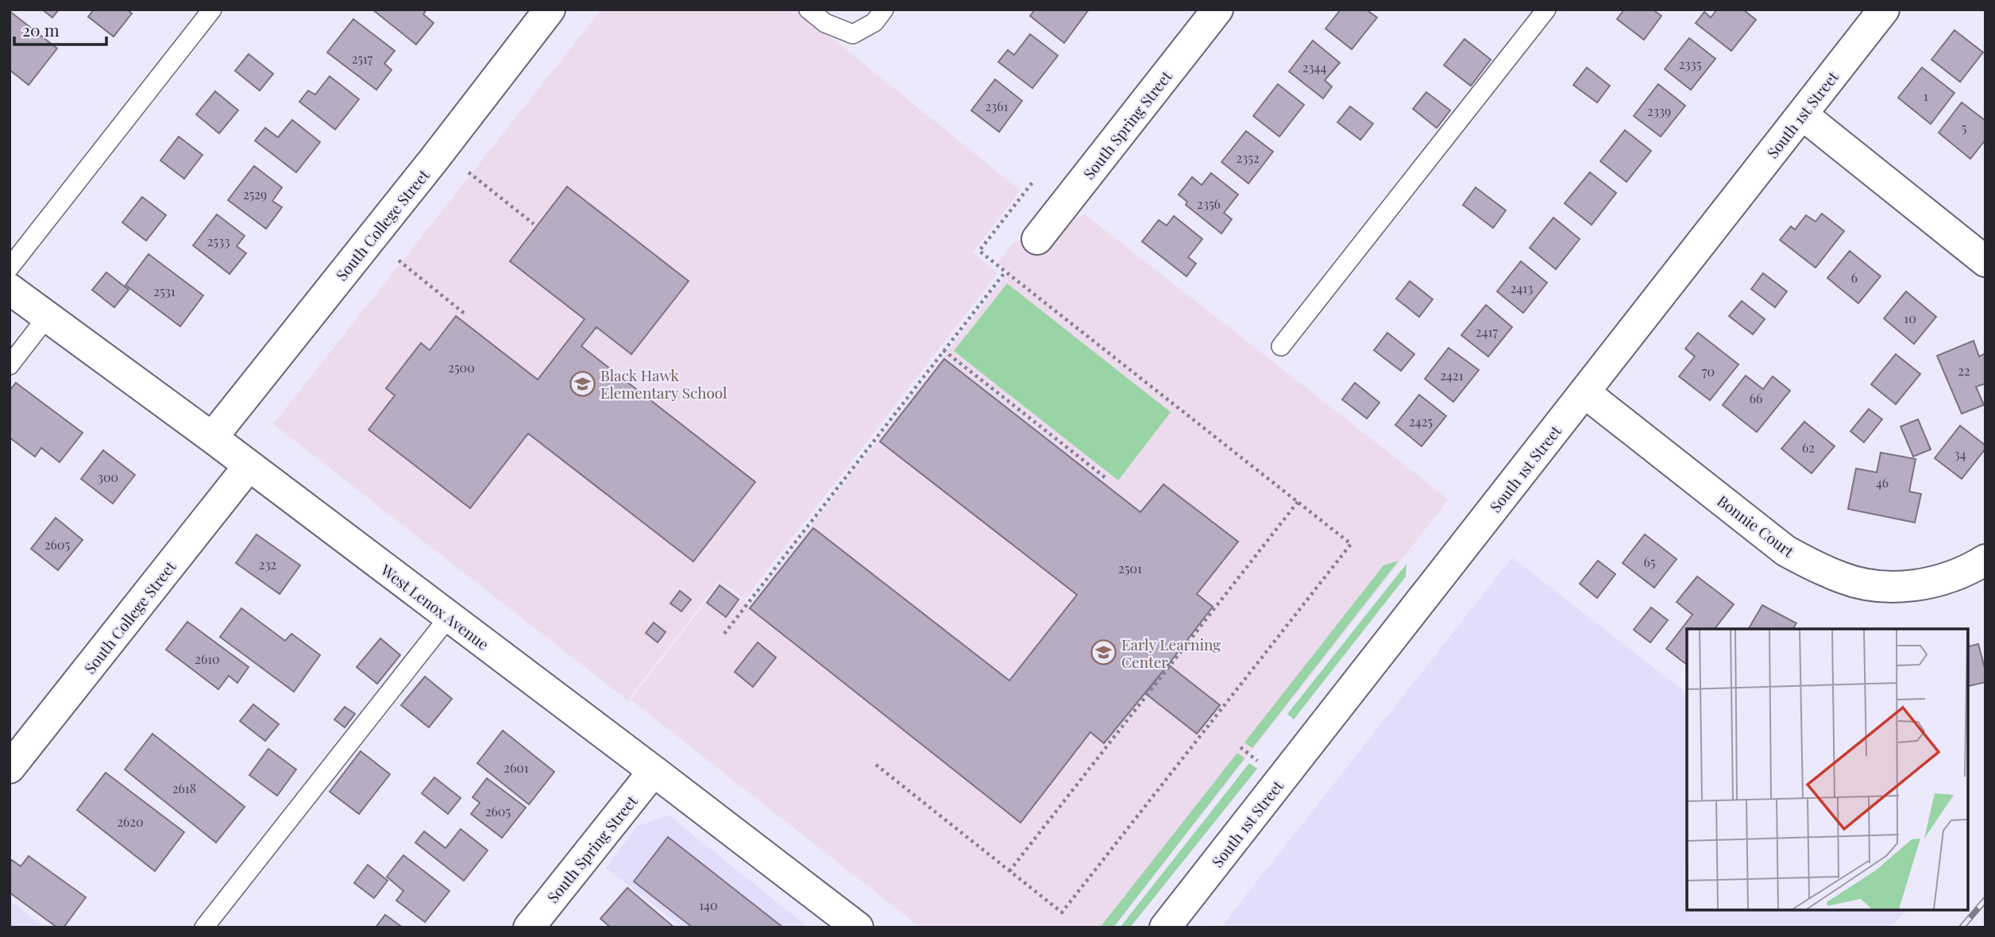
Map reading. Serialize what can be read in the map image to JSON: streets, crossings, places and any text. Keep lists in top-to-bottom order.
{
  "streets": {
    "street": [
      "South 1st Street",
      "South Spring Street",
      "South College Street",
      "Bonnie Court",
      "West Lenox Avenue"
    ]
  },
  "crossings": [
    ["South 1st Street", "Bonnie Court"],
    ["South Spring Street", "West Lenox Avenue"],
    ["South College Street", "West Lenox Avenue"]
  ],
  "places": {
    "school or university": ["Black Hawk Elementary School", "Early Learning Center"]
  },
  "house_numbers": [
    "2517",
    "2335",
    "2344",
    "1",
    "2361",
    "2339",
    "5",
    "2352",
    "2529",
    "2356",
    "2533",
    "6",
    "2413",
    "2531",
    "10",
    "2417",
    "2500",
    "22",
    "70",
    "2421",
    "66",
    "2425",
    "62",
    "34",
    "300",
    "46",
    "2605",
    "65",
    "232",
    "2501",
    "2610",
    "2601",
    "2618",
    "2605",
    "2620",
    "140"
  ],
  "scale_bar": "20 m"
}
